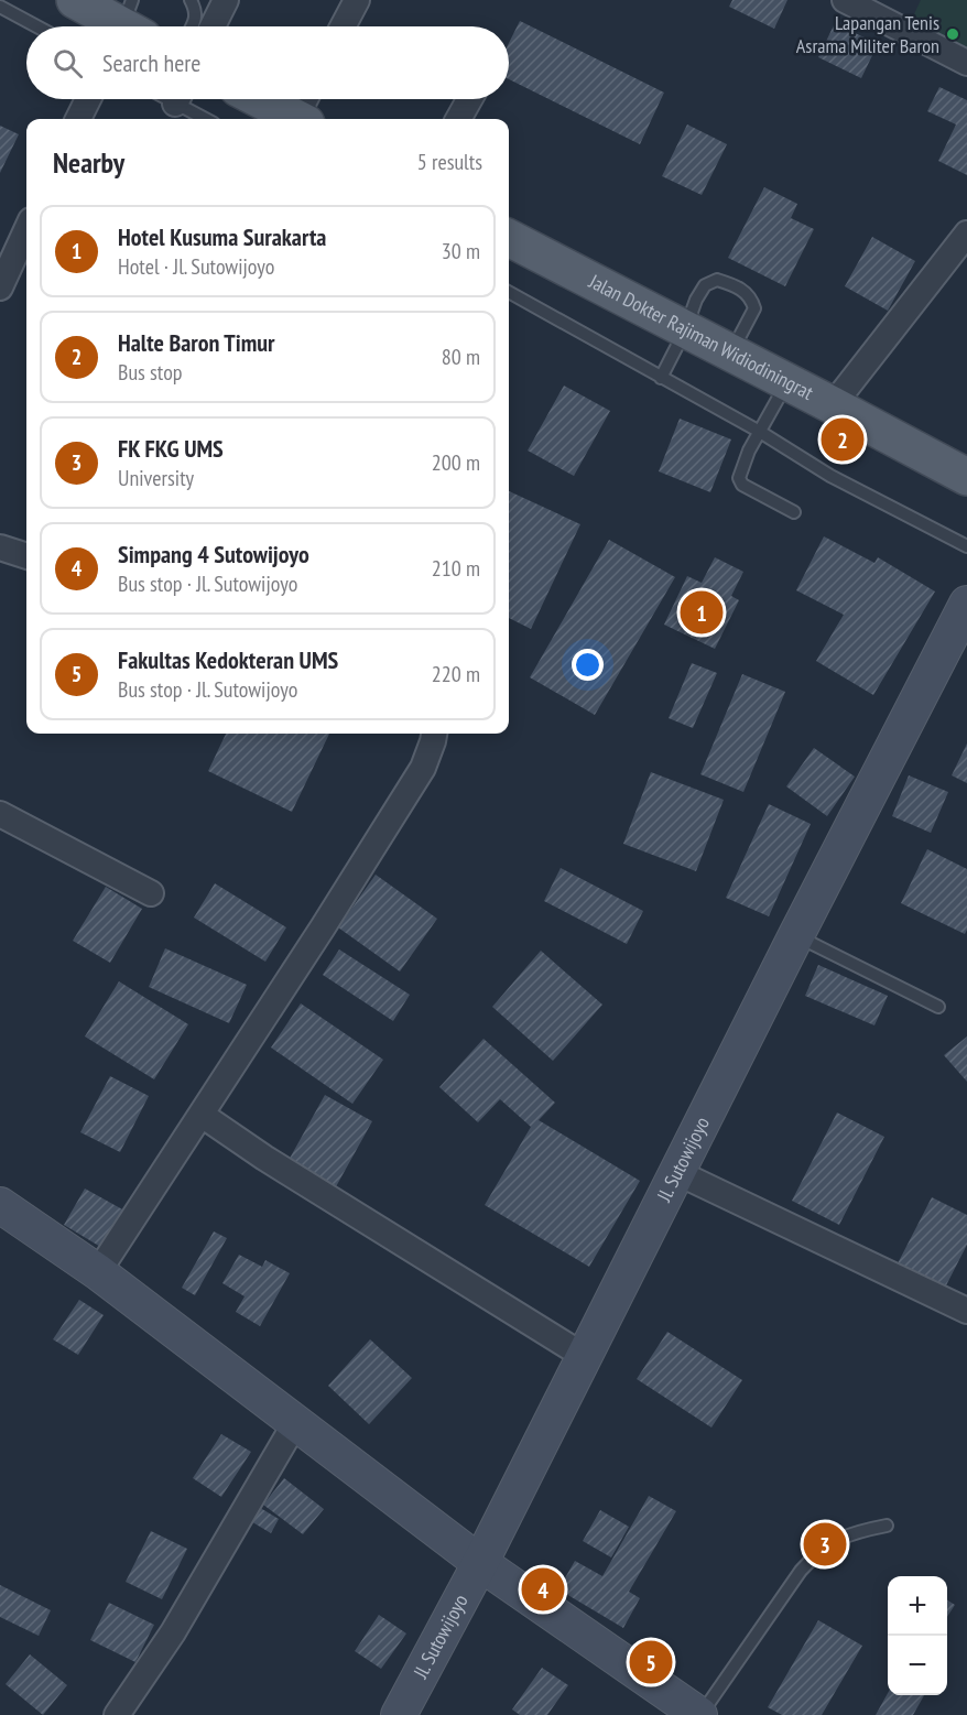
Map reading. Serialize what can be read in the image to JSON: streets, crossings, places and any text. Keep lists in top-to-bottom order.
{
  "streets": {
    "main road": ["Jalan Dokter Rajiman Widiodiningrat", "Jl. Sutowijoyo"]
  },
  "places": ["Lapangan Tenis Asrama Militer Baron"],
  "page": {
    "search": "Search here",
    "heading": ["Nearby", "5 results"],
    "list": [
      {
        "mark": "1",
        "name": "Hotel Kusuma Surakarta",
        "note": "Hotel · Jl. Sutowijoyo",
        "value": "30 m"
      },
      {
        "mark": "2",
        "name": "Halte Baron Timur",
        "note": "Bus stop",
        "value": "80 m"
      },
      {
        "mark": "3",
        "name": "FK FKG UMS",
        "note": "University",
        "value": "200 m"
      },
      {
        "mark": "4",
        "name": "Simpang 4 Sutowijoyo",
        "note": "Bus stop · Jl. Sutowijoyo",
        "value": "210 m"
      },
      {
        "mark": "5",
        "name": "Fakultas Kedokteran UMS",
        "note": "Bus stop · Jl. Sutowijoyo",
        "value": "220 m"
      }
    ],
    "pins": [
      "2",
      "1",
      "3",
      "4",
      "5"
    ],
    "map_buttons": ["+", "−"]
  }
}
